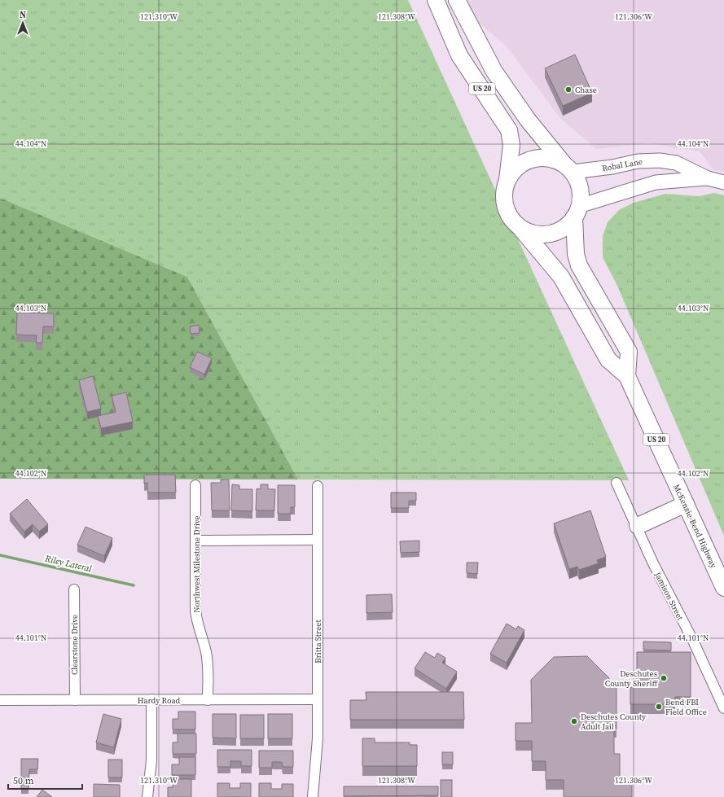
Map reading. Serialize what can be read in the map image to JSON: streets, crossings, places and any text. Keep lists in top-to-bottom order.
{
  "streets": {
    "highway": ["US 20", "McKenzie-Bend Highway"],
    "main road": ["Robal Lane"],
    "street": [
      "Northwest Milestone Drive",
      "Jamison Street",
      "Britta Street",
      "Clearstone Drive",
      "Hardy Road"
    ]
  },
  "crossings": [
    ["US 20", "Robal Lane"],
    ["US 20", "McKenzie-Bend Highway"],
    ["Robal Lane", "McKenzie-Bend Highway"],
    ["Northwest Milestone Drive", "Hardy Road"],
    ["Britta Street", "Hardy Road"],
    ["Clearstone Drive", "Hardy Road"]
  ],
  "water": ["Riley Lateral"],
  "places": [
    "Chase",
    "Deschutes County Sheriff",
    "Bend FBI Field Office",
    "Deschutes County Adult Jail"
  ],
  "scale_bar": "50 m",
  "north": "top",
  "coordinates": [
    "121.310°W",
    "121.308°W",
    "121.306°W",
    "44.104°N",
    "44.103°N",
    "44.102°N",
    "44.101°N"
  ]
}
